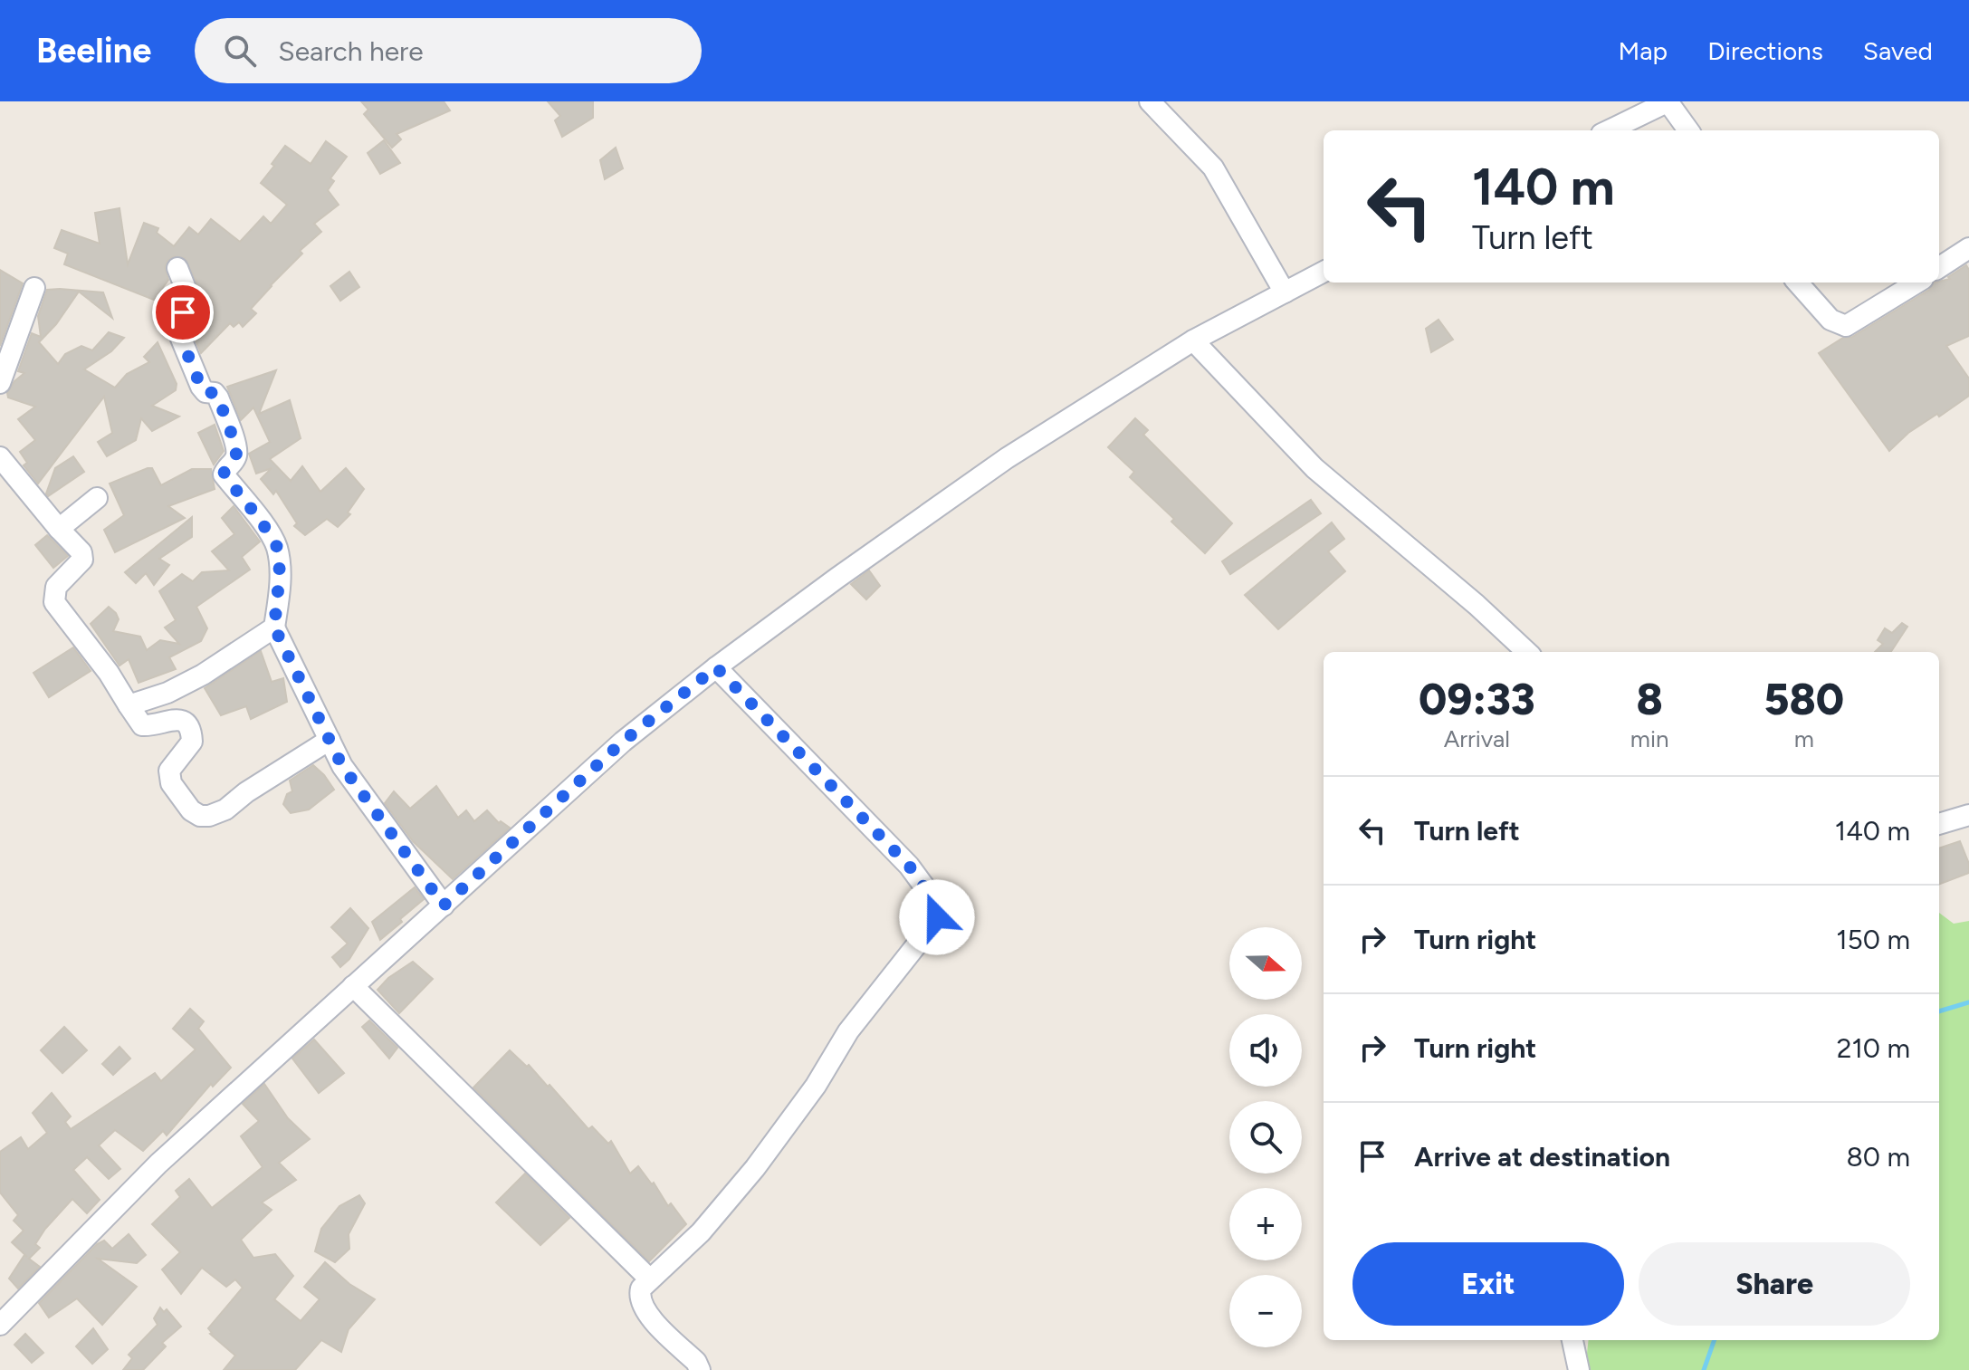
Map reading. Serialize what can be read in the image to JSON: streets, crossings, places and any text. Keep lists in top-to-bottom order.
{
  "north": "right",
  "page": {
    "header": "Beeline",
    "search": "Search here",
    "nav": ["Map", "Directions", "Saved"],
    "turn": ["140 m", "Turn left"],
    "eta": [
      "09:33",
      "Arrival",
      "8",
      "min",
      "580",
      "m"
    ],
    "list": [
      {
        "name": "Turn left",
        "value": "140 m"
      },
      {
        "name": "Turn right",
        "value": "150 m"
      },
      {
        "name": "Turn right",
        "value": "210 m"
      },
      {
        "name": "Arrive at destination",
        "value": "80 m"
      }
    ],
    "map_buttons": ["+", "−"],
    "buttons": ["Exit", "Share"]
  }
}
